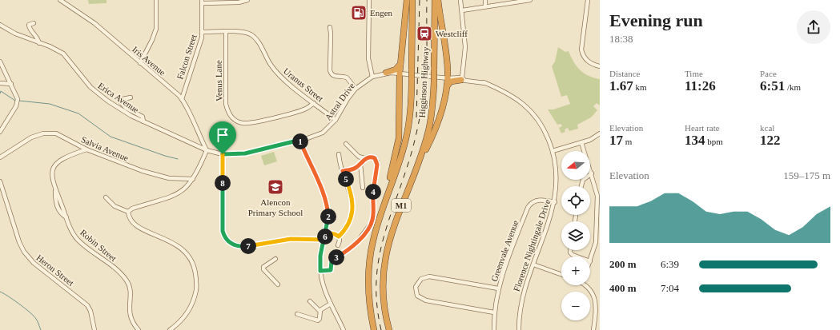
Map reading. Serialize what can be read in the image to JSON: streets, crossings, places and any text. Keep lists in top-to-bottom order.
{
  "streets": {
    "highway": ["Higginson Highway", "M1"],
    "street": [
      "Falcon Street",
      "Iris Avenue",
      "Venus Lane",
      "Uranus Street",
      "Erica Avenue",
      "Astral Drive",
      "Salvia Avenue",
      "Robin Street",
      "Florence Nightingale Drive",
      "Greenvale Avenue",
      "Heron Street"
    ]
  },
  "crossings": [
    ["Falcon Street", "Iris Avenue"],
    ["Falcon Street", "Uranus Street"],
    ["Iris Avenue", "Erica Avenue"],
    ["Iris Avenue", "Astral Drive"],
    ["Venus Lane", "Uranus Street"],
    ["Uranus Street", "Astral Drive"],
    ["Erica Avenue", "Astral Drive"],
    ["Astral Drive", "Florence Nightingale Drive"],
    ["Salvia Avenue", "Robin Street"],
    ["Florence Nightingale Drive", "Greenvale Avenue"]
  ],
  "places": {
    "fuel station": ["Engen"],
    "station": ["Westcliff"],
    "school or university": ["Alencon Primary School"]
  },
  "north": "left",
  "page": {
    "heading": ["Evening run", "18:38"],
    "stats": [
      ["Distance", "1.67 km"],
      ["Time", "11:26"],
      ["Pace", "6:51 /km"],
      ["Elevation", "17 m"],
      ["Heart rate", "134 bpm"],
      ["kcal", "122"]
    ],
    "pins": [
      "1",
      "5",
      "8",
      "4",
      "2",
      "6",
      "7",
      "3"
    ],
    "map_buttons": ["+", "−"],
    "chart": ["Elevation", "159–175 m"],
    "list": [
      {
        "name": "200 m",
        "note": "6:39"
      },
      {
        "name": "400 m",
        "note": "7:04"
      }
    ]
  }
}
